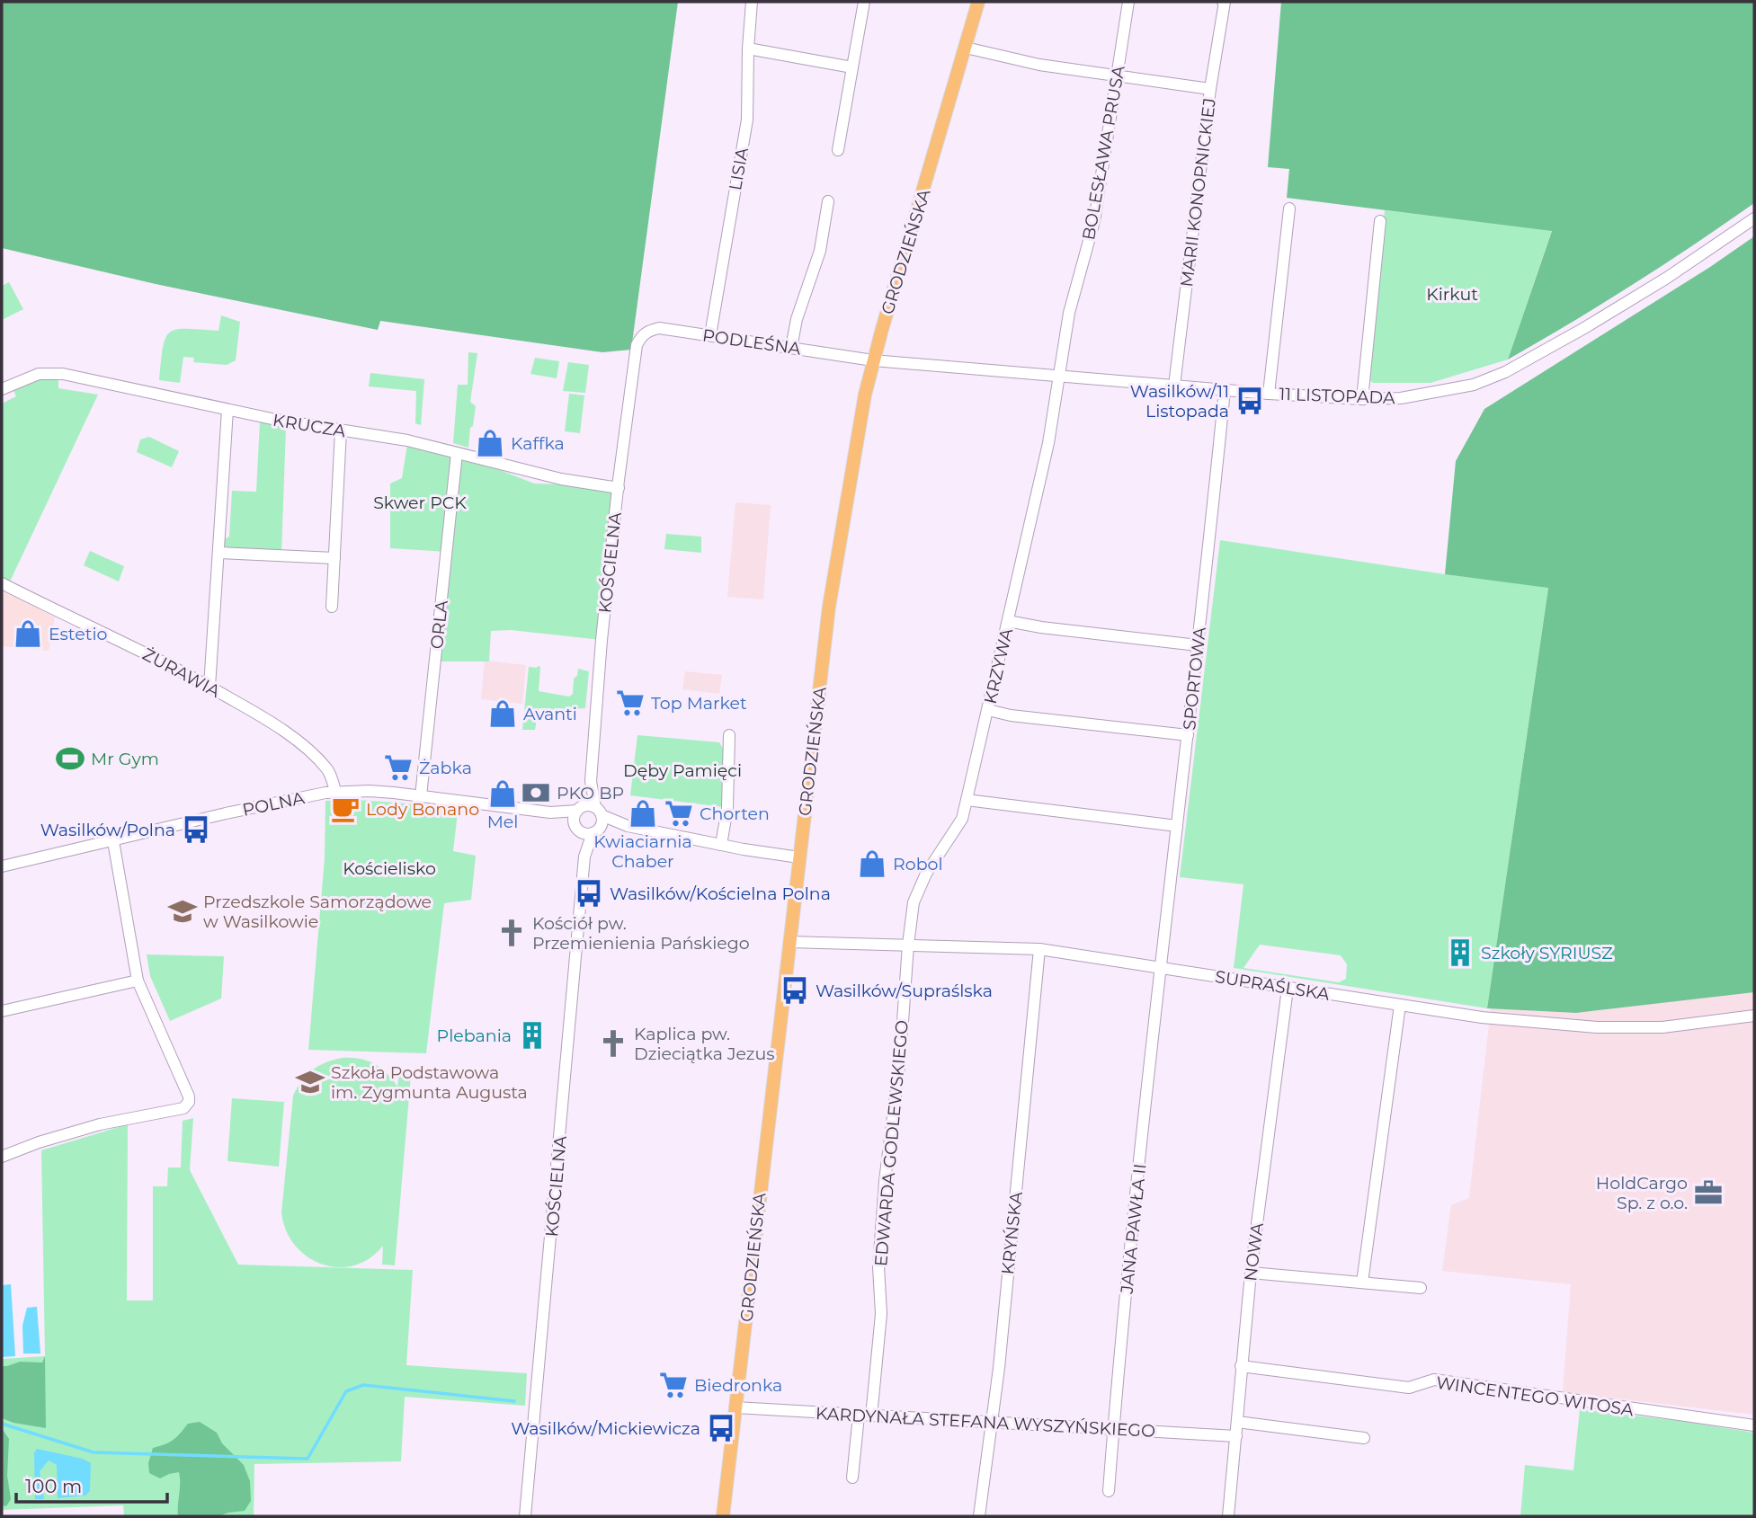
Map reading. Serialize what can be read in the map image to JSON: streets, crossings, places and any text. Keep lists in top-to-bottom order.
{
  "streets": {
    "main road": ["GRODZIEŃSKA"],
    "street": [
      "BOLESŁAWA PRUSA",
      "LISIA",
      "MARII KONOPNICKIEJ",
      "PODLEŚNA",
      "11 LISTOPADA",
      "KRUCZA",
      "KOŚCIELNA",
      "ORLA",
      "KRZYWA",
      "ŻURAWIA",
      "SPORTOWA",
      "POLNA",
      "SUPRAŚLSKA",
      "EDWARDA GODLEWSKIEGO",
      "JANA PAWŁA II",
      "KRYŃSKA",
      "NOWA",
      "WINCENTEGO WITOSA",
      "KARDYNAŁA STEFANA WYSZYŃSKIEGO"
    ]
  },
  "crossings": [
    ["BOLESŁAWA PRUSA", "11 LISTOPADA"],
    ["BOLESŁAWA PRUSA", "KRZYWA"],
    ["LISIA", "PODLEŚNA"],
    ["MARII KONOPNICKIEJ", "11 LISTOPADA"],
    ["GRODZIEŃSKA", "PODLEŚNA"],
    ["GRODZIEŃSKA", "11 LISTOPADA"],
    ["GRODZIEŃSKA", "POLNA"],
    ["GRODZIEŃSKA", "SUPRAŚLSKA"],
    ["GRODZIEŃSKA", "KARDYNAŁA STEFANA WYSZYŃSKIEGO"],
    ["PODLEŚNA", "11 LISTOPADA"],
    ["PODLEŚNA", "KOŚCIELNA"],
    ["11 LISTOPADA", "KRZYWA"],
    ["11 LISTOPADA", "SPORTOWA"],
    ["KRUCZA", "KOŚCIELNA"],
    ["KRUCZA", "ORLA"],
    ["KOŚCIELNA", "POLNA"],
    ["ORLA", "POLNA"],
    ["KRZYWA", "SUPRAŚLSKA"],
    ["KRZYWA", "EDWARDA GODLEWSKIEGO"],
    ["ŻURAWIA", "POLNA"],
    ["SPORTOWA", "SUPRAŚLSKA"],
    ["SPORTOWA", "JANA PAWŁA II"],
    ["SUPRAŚLSKA", "EDWARDA GODLEWSKIEGO"],
    ["SUPRAŚLSKA", "JANA PAWŁA II"],
    ["SUPRAŚLSKA", "KRYŃSKA"],
    ["SUPRAŚLSKA", "NOWA"],
    ["EDWARDA GODLEWSKIEGO", "KARDYNAŁA STEFANA WYSZYŃSKIEGO"],
    ["JANA PAWŁA II", "KARDYNAŁA STEFANA WYSZYŃSKIEGO"],
    ["KRYŃSKA", "KARDYNAŁA STEFANA WYSZYŃSKIEGO"],
    ["NOWA", "WINCENTEGO WITOSA"],
    ["NOWA", "KARDYNAŁA STEFANA WYSZYŃSKIEGO"]
  ],
  "parks": [
    "Kirkut",
    "Skwer PCK",
    "Dęby Pamięci",
    "Kościelisko"
  ],
  "places": {
    "bus stop": [
      "Wasilków/11 Listopada",
      "Wasilków/Polna",
      "Wasilków/Kościelna Polna",
      "Wasilków/Supraślska",
      "Wasilków/Mickiewicza"
    ],
    "shop": [
      "Kaffka",
      "Estetio",
      "Avanti",
      "Mel",
      "Kwiaciarnia Chaber",
      "Robol"
    ],
    "supermarket": [
      "Top Market",
      "Żabka",
      "Chorten",
      "Biedronka"
    ],
    "sports": ["Mr Gym"],
    "bank": ["PKO BP"],
    "cafe": ["Lody Bonano"],
    "school or university": ["Przedszkole Samorządowe w Wasilkowie", "Szkoła Podstawowa im. Zygmunta Augusta"],
    "church": ["Kościół pw. Przemienienia Pańskiego", "Kaplica pw. Dzieciątka Jezus"],
    "building": ["Szkoły SYRIUSZ", "Plebania"],
    "office": ["HoldCargo Sp. z o.o."]
  },
  "scale_bar": "100 m"
}
